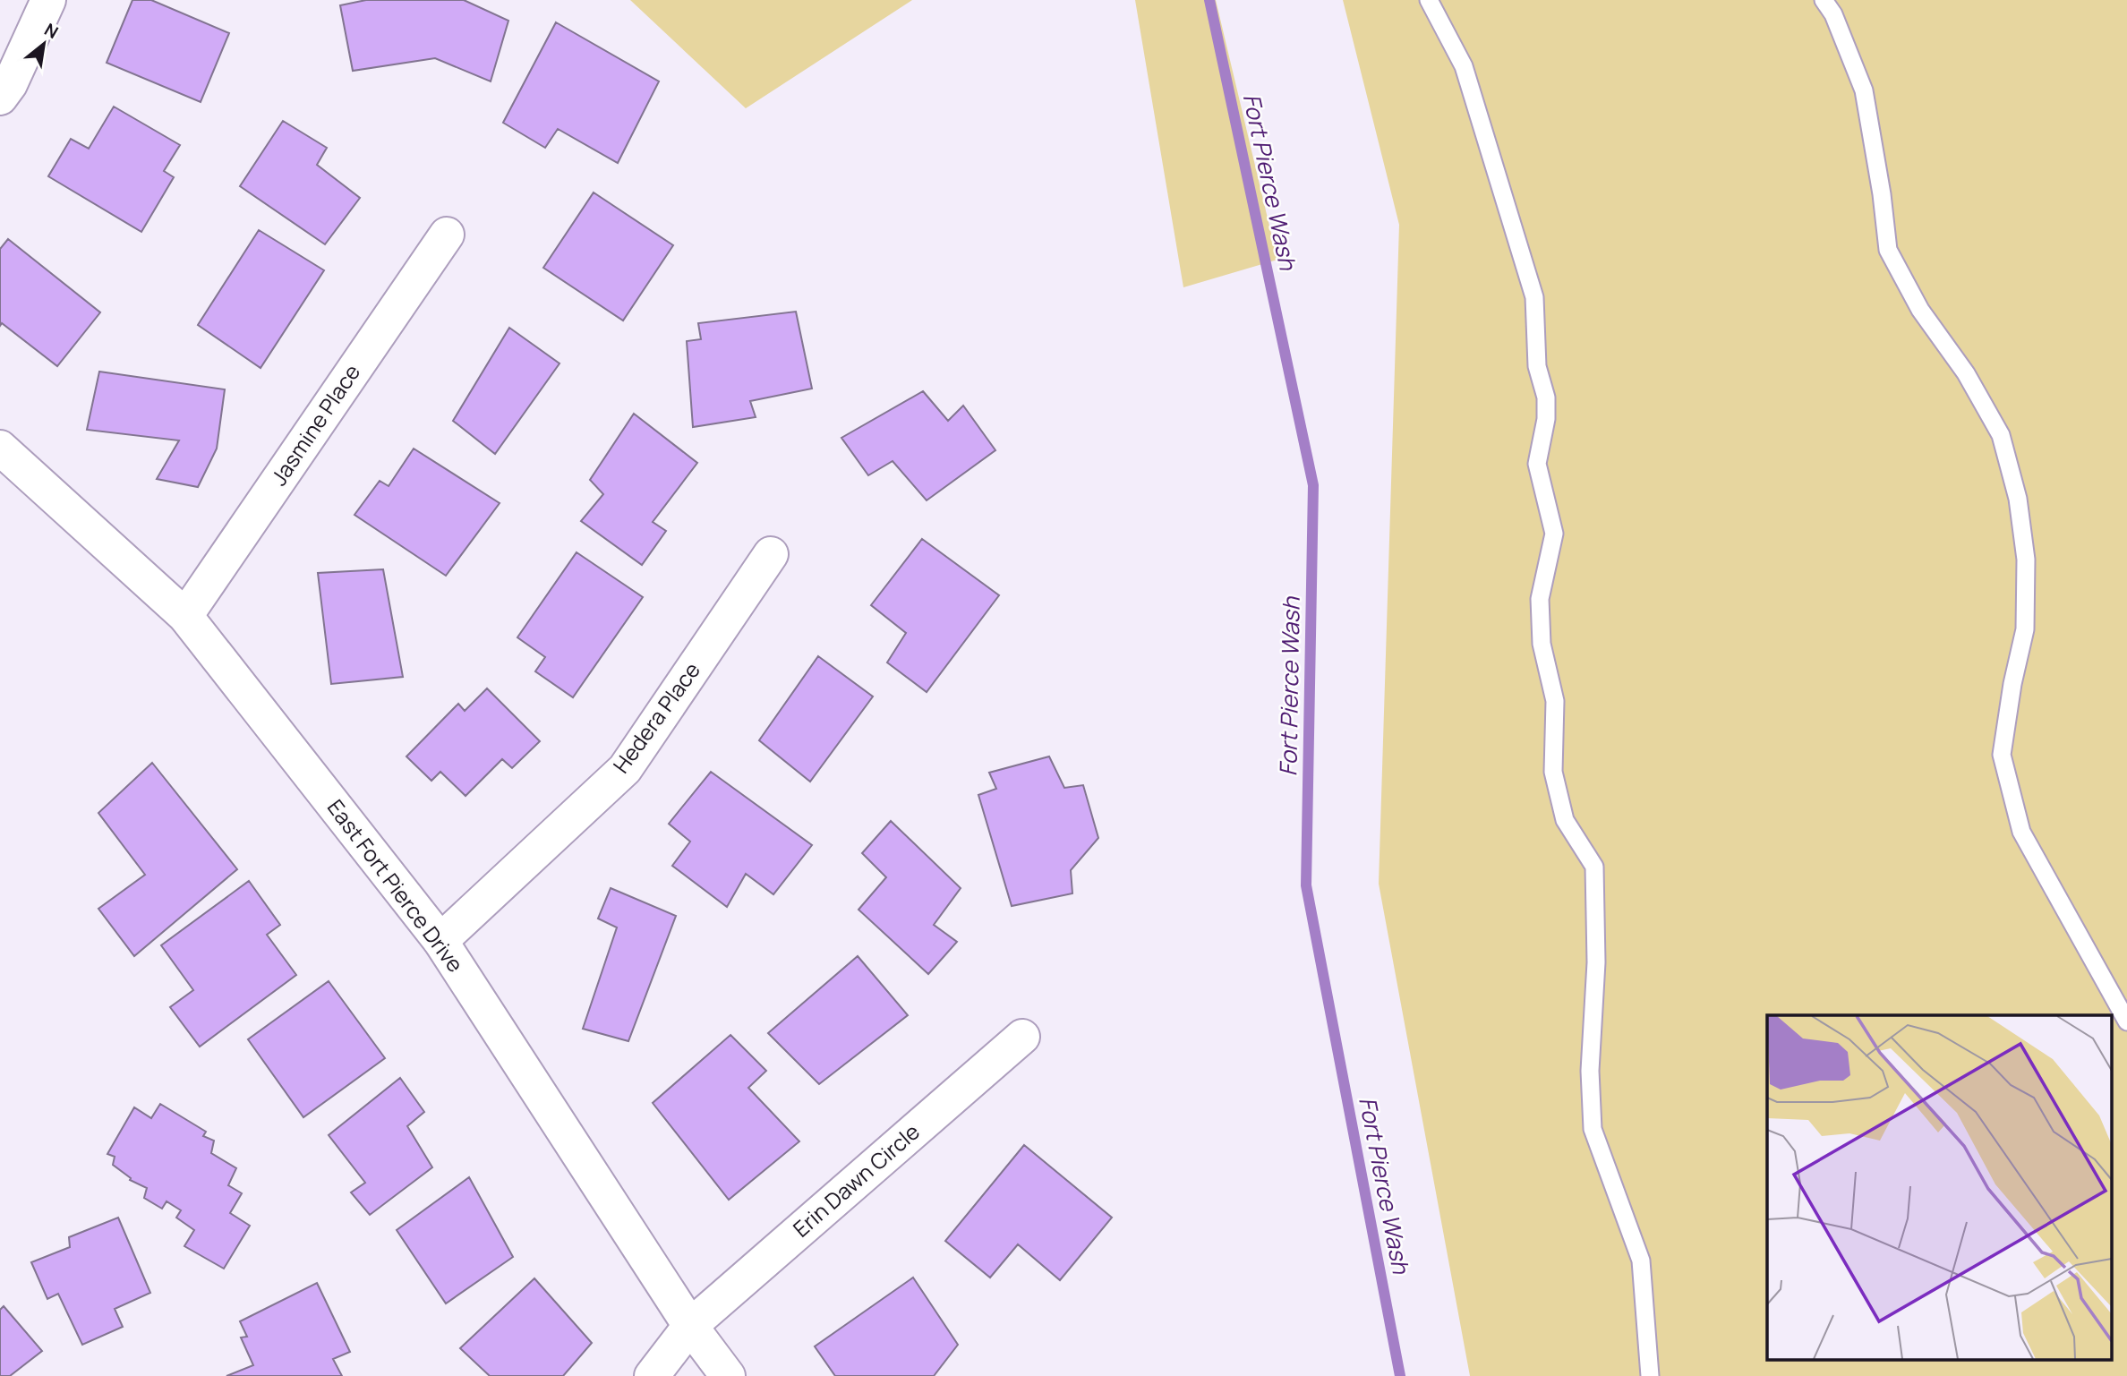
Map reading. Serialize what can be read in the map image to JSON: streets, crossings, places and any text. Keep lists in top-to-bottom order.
{
  "streets": {
    "street": [
      "Jasmine Place",
      "Hedera Place",
      "East Fort Pierce Drive",
      "Erin Dawn Circle"
    ]
  },
  "crossings": [
    ["Jasmine Place", "East Fort Pierce Drive"],
    ["Hedera Place", "East Fort Pierce Drive"],
    ["East Fort Pierce Drive", "Erin Dawn Circle"]
  ],
  "water": ["Fort Pierce Wash"],
  "north": "top right"
}
